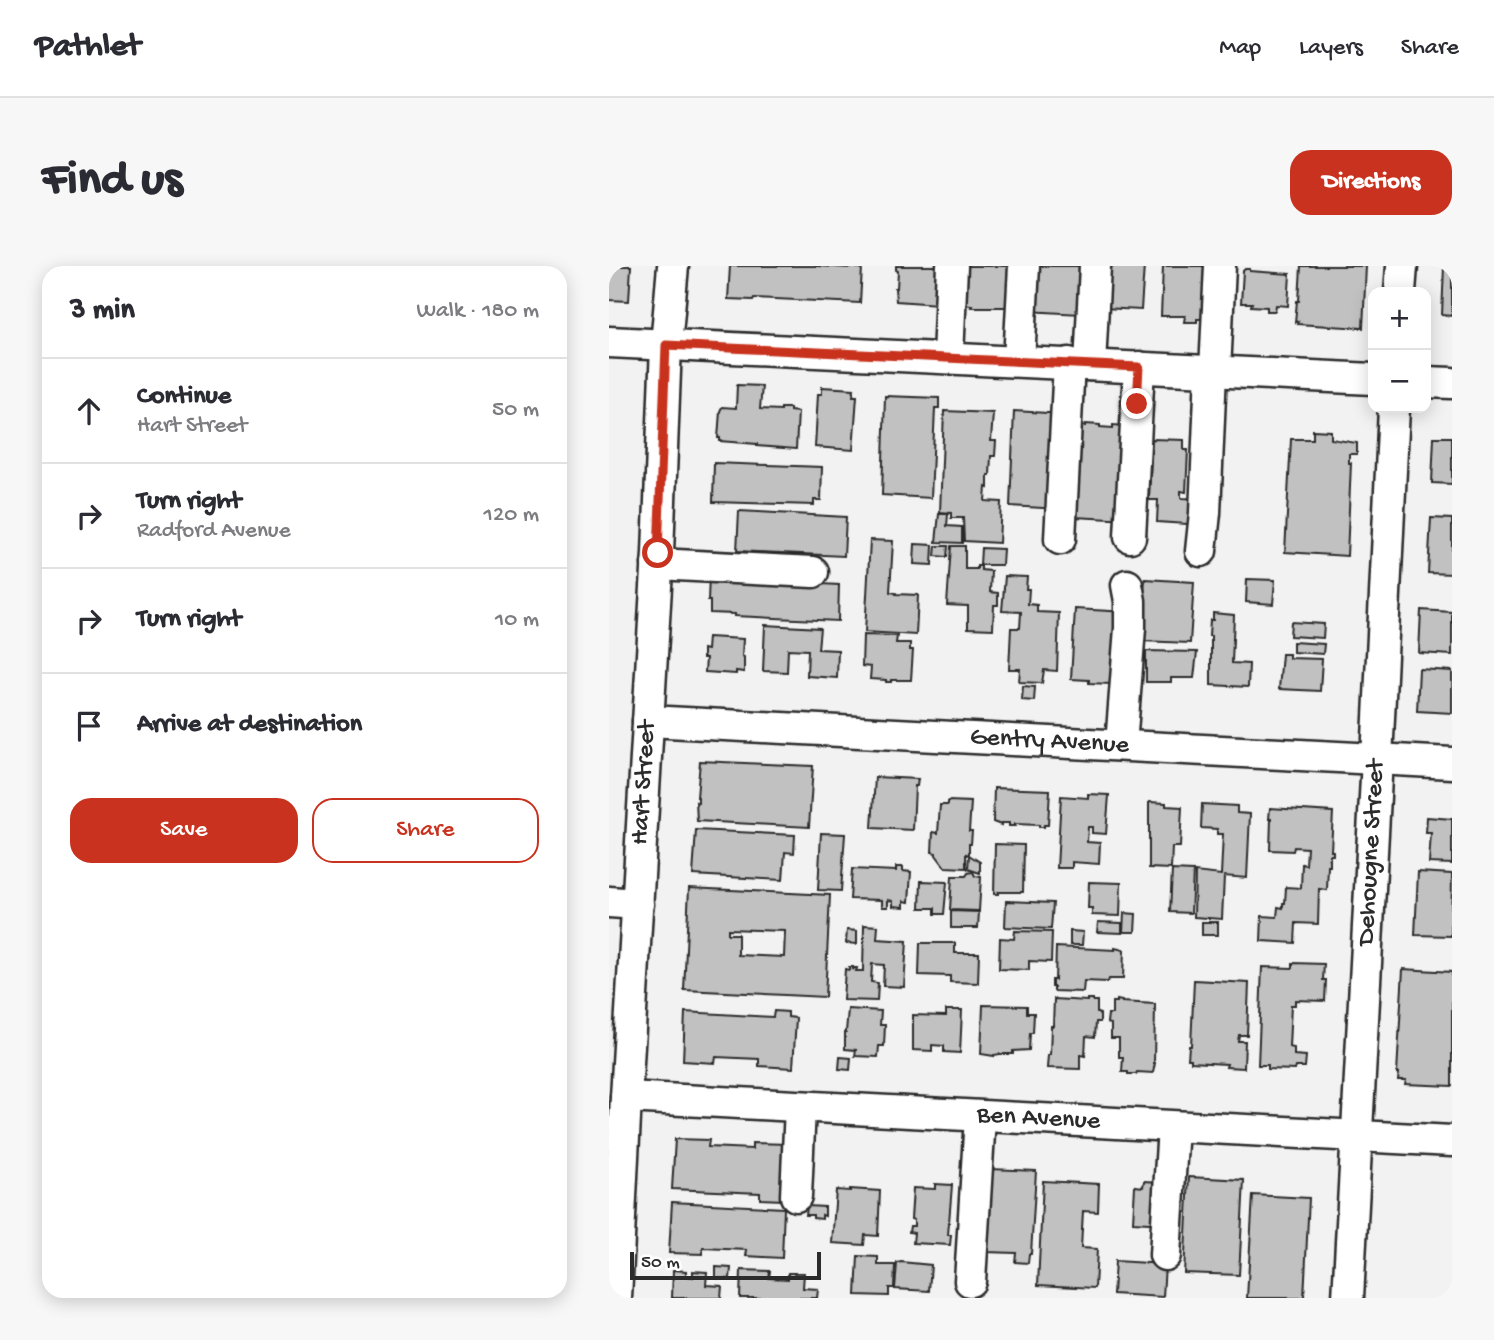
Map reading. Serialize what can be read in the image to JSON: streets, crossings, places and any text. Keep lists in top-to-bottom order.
{
  "streets": {
    "street": [
      "Gentry Avenue",
      "Hart Street",
      "Dehougne Street",
      "Ben Avenue"
    ]
  },
  "crossings": [
    ["Gentry Avenue", "Hart Street"],
    ["Gentry Avenue", "Dehougne Street"],
    ["Hart Street", "Ben Avenue"],
    ["Dehougne Street", "Ben Avenue"]
  ],
  "scale_bar": "50 m",
  "page": {
    "header": "Pathlet",
    "nav": ["Map", "Layers", "Share"],
    "buttons": [
      "Directions",
      ["Save", "Share"]
    ],
    "title": "Find us",
    "heading": ["3 min", "Walk · 180 m"],
    "map_buttons": ["+", "−"],
    "list": [
      ["Continue", "Hart Street", "50 m"],
      ["Turn right", "Radford Avenue", "120 m"],
      ["Turn right", "10 m"],
      "Arrive at destination"
    ],
    "scale": "50 m"
  }
}
